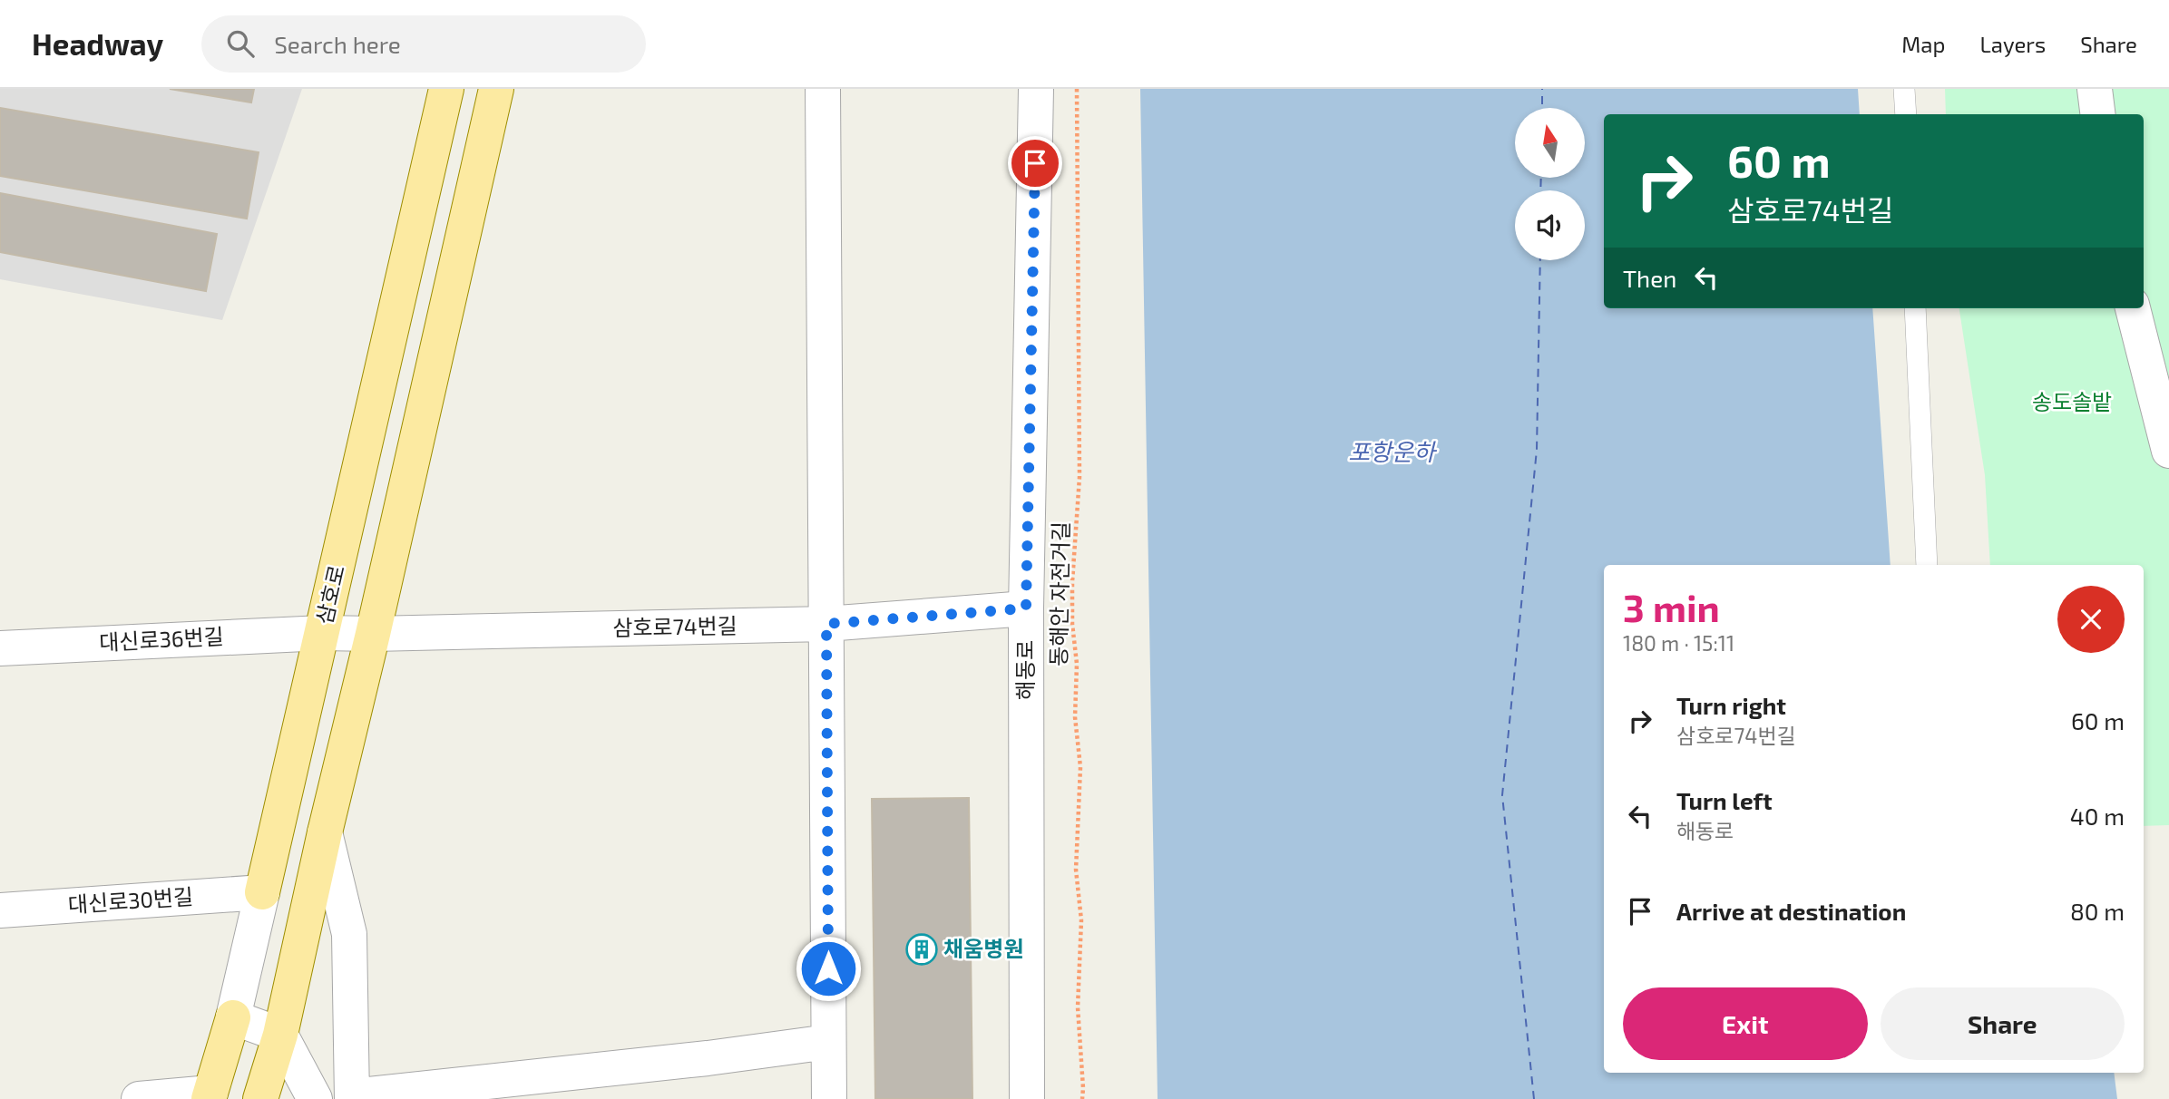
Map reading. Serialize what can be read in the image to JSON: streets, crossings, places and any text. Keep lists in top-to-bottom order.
{
  "streets": {
    "main road": ["삼호로"],
    "street": [
      "삼호로74번길",
      "대신로36번길",
      "해동로",
      "대신로30번길"
    ],
    "path": ["동해안 자전거길"]
  },
  "crossings": [
    ["삼호로", "삼호로74번길"],
    ["삼호로", "대신로36번길"],
    ["삼호로", "대신로30번길"],
    ["삼호로74번길", "대신로36번길"],
    ["삼호로74번길", "해동로"]
  ],
  "water": ["포항운하"],
  "parks": ["송도솔밭"],
  "places": {
    "building": ["채움병원"]
  },
  "north": "top",
  "page": {
    "header": "Headway",
    "search": "Search here",
    "nav": ["Map", "Layers", "Share"],
    "turn": ["60 m", "삼호로74번길"],
    "then": "Then",
    "heading": ["3 min", "180 m · 15:11"],
    "list": [
      {
        "name": "Turn right",
        "note": "삼호로74번길",
        "value": "60 m"
      },
      {
        "name": "Turn left",
        "note": "해동로",
        "value": "40 m"
      },
      {
        "name": "Arrive at destination",
        "value": "80 m"
      }
    ],
    "buttons": ["Exit", "Share"]
  }
}
